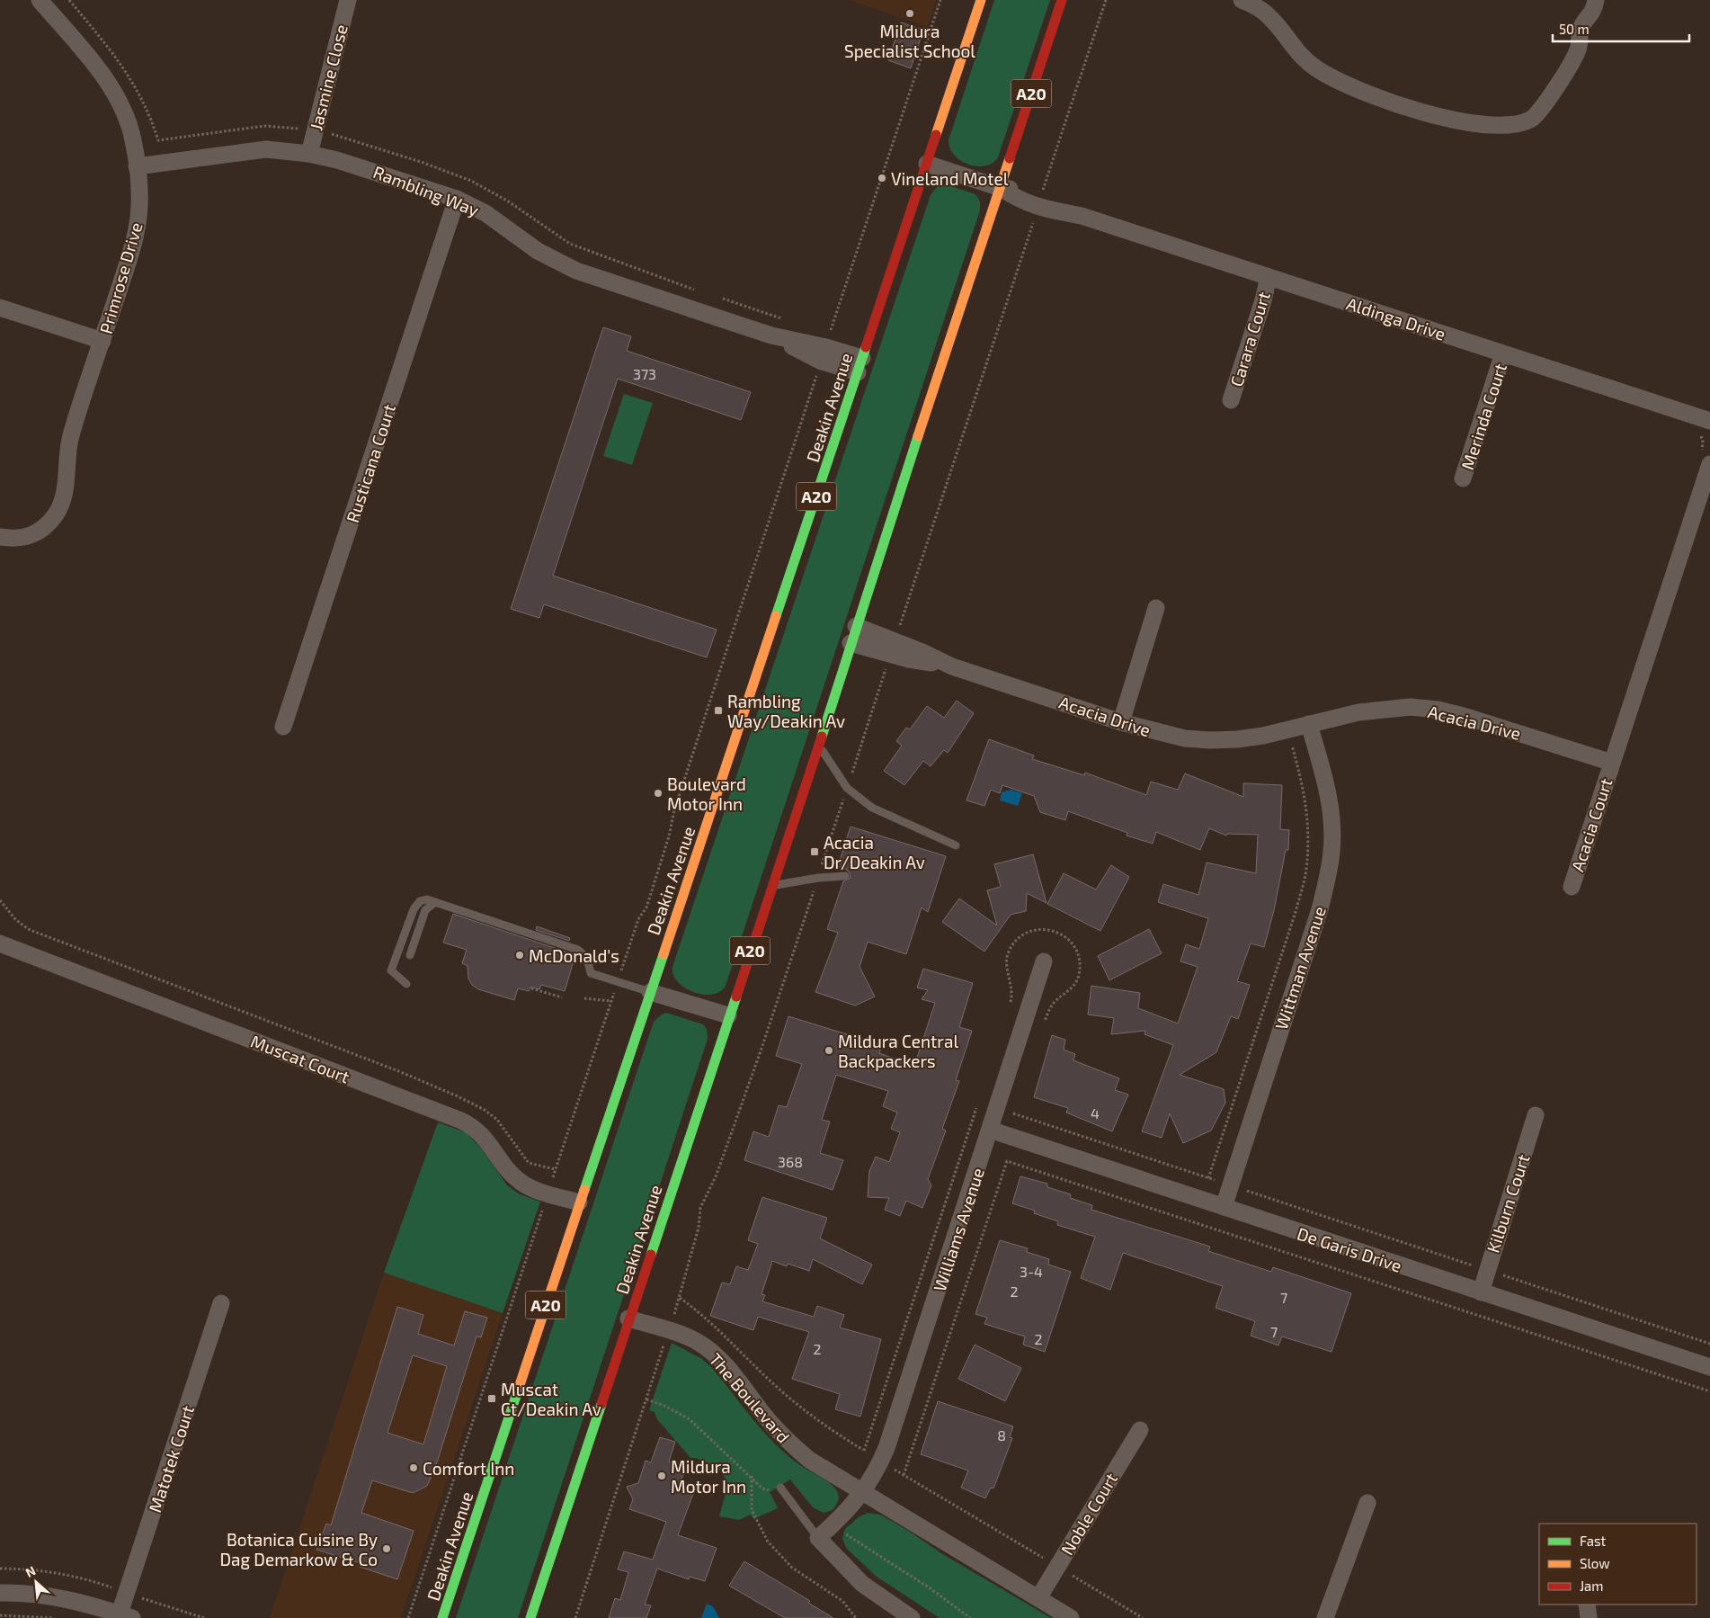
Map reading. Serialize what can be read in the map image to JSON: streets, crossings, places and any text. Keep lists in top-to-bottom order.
{
  "streets": {
    "highway": ["A20", "Deakin Avenue"],
    "street": [
      "Jasmine Close",
      "Rambling Way",
      "Primrose Drive",
      "Aldinga Drive",
      "Carara Court",
      "Merinda Court",
      "Rusticana Court",
      "Acacia Drive",
      "Acacia Court",
      "Wittman Avenue",
      "Muscat Court",
      "Kilburn Court",
      "Williams Avenue",
      "De Garis Drive",
      "The Boulevard",
      "Matotek Court",
      "Noble Court"
    ]
  },
  "crossings": [
    ["Jasmine Close", "Rambling Way"],
    ["Rambling Way", "Primrose Drive"],
    ["Rambling Way", "Deakin Avenue"],
    ["Rambling Way", "Rusticana Court"],
    ["Aldinga Drive", "Carara Court"],
    ["Aldinga Drive", "Deakin Avenue"],
    ["Aldinga Drive", "Merinda Court"],
    ["Deakin Avenue", "Acacia Drive"],
    ["Deakin Avenue", "Muscat Court"],
    ["Deakin Avenue", "The Boulevard"],
    ["Acacia Drive", "Acacia Court"],
    ["Acacia Drive", "Wittman Avenue"],
    ["Wittman Avenue", "De Garis Drive"],
    ["Kilburn Court", "De Garis Drive"],
    ["Williams Avenue", "De Garis Drive"],
    ["Williams Avenue", "The Boulevard"],
    ["The Boulevard", "Noble Court"]
  ],
  "places": {
    "other": [
      "Mildura Specialist School",
      "Vineland Motel",
      "Boulevard Motor Inn",
      "McDonald's",
      "Mildura Central Backpackers",
      "Comfort Inn",
      "Mildura Motor Inn",
      "Botanica Cuisine By Dag Demarkow & Co"
    ],
    "transit": ["Rambling Way/Deakin Av", "Acacia Dr/Deakin Av", "Muscat Ct/Deakin Av"]
  },
  "house_numbers": [
    "373",
    "4",
    "368",
    "3-4",
    "2",
    "7",
    "7",
    "2",
    "2",
    "8"
  ],
  "legend": ["Fast", "Slow", "Jam"],
  "scale_bar": "50 m",
  "north": "top left"
}
